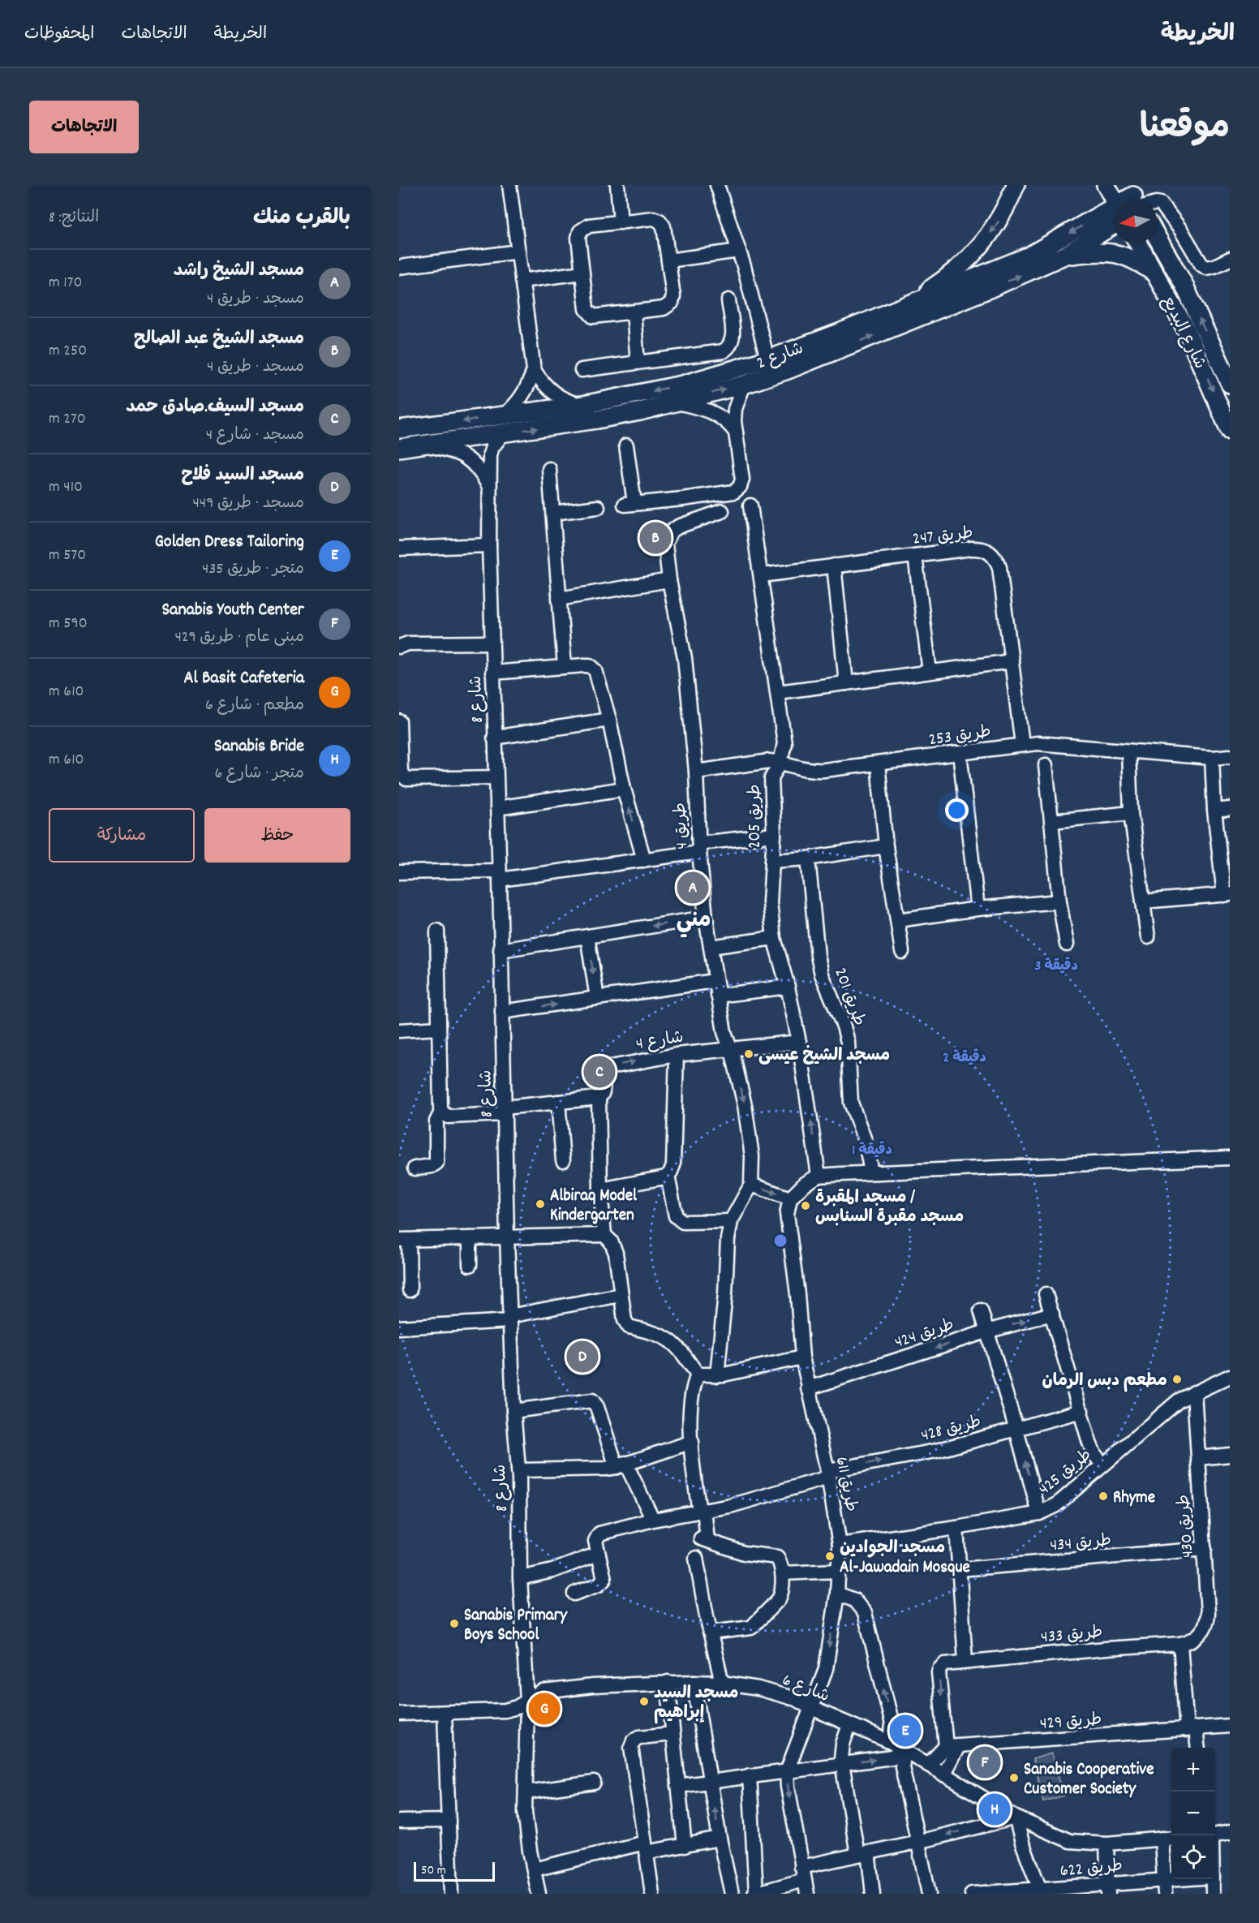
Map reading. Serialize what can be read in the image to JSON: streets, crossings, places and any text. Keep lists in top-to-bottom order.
{
  "streets": {
    "main road": ["شارع البديع", "شارع 2"],
    "street": [
      "طريق 247",
      "شارع 8",
      "طريق 253",
      "طريق 205",
      "طريق 4",
      "طريق 201",
      "شارع 4",
      "طريق 424",
      "طريق 428",
      "طريق 425",
      "طريق 611",
      "طريق 430",
      "طريق 434",
      "طريق 433",
      "شارع 6",
      "طريق 429",
      "طريق 622"
    ]
  },
  "crossings": [
    ["شارع 2", "شارع 8"],
    ["طريق 247", "طريق 253"],
    ["طريق 247", "طريق 205"],
    ["شارع 8", "شارع 6"],
    ["طريق 253", "طريق 205"],
    ["طريق 253", "طريق 4"],
    ["طريق 4", "شارع 4"],
    ["طريق 424", "طريق 611"],
    ["طريق 428", "طريق 611"],
    ["طريق 425", "طريق 611"],
    ["طريق 425", "طريق 430"],
    ["طريق 611", "شارع 6"],
    ["طريق 430", "طريق 434"],
    ["طريق 430", "طريق 433"],
    ["طريق 433", "طريق 429"]
  ],
  "one_way": ["طريق 428"],
  "districts": ["مني"],
  "places": [
    "مسجد الشيخ عيسى",
    "Albiraq Model Kindergarten",
    "مسجد المقبرة / مسجد مقبرة السنابس",
    "مطعم دبس الرمان",
    "Rhyme",
    "مسجد الجوادين Al-Jawadain Mosque",
    "Sanabis Primary Boys School",
    "مسجد السيد إبراهيم",
    "Sanabis Cooperative Customer Society"
  ],
  "scale_bar": "50 m",
  "north": "left",
  "page": {
    "header": "الخريطة",
    "nav": ["الخريطة", "الاتجاهات", "المحفوظات"],
    "title": "موقعنا",
    "buttons": [
      "الاتجاهات",
      ["حفظ", "مشاركة"]
    ],
    "heading": ["بالقرب منك", "النتائج: 8"],
    "list": [
      {
        "mark": "A",
        "name": "مسجد الشيخ راشد",
        "note": "مسجد · طريق 4",
        "value": "170 m"
      },
      {
        "mark": "B",
        "name": "مسجد الشيخ عبد الصالح",
        "note": "مسجد · طريق 4",
        "value": "250 m"
      },
      {
        "mark": "C",
        "name": "مسجد السيف.صادق حمد",
        "note": "مسجد · شارع 4",
        "value": "270 m"
      },
      {
        "mark": "D",
        "name": "مسجد السيد فلاح",
        "note": "مسجد · طريق 449",
        "value": "410 m"
      },
      {
        "mark": "E",
        "name": "Golden Dress Tailoring",
        "note": "متجر · طريق 435",
        "value": "570 m"
      },
      {
        "mark": "F",
        "name": "Sanabis Youth Center",
        "note": "مبنى عام · طريق 429",
        "value": "590 m"
      },
      {
        "mark": "G",
        "name": "Al Basit Cafeteria",
        "note": "مطعم · شارع 6",
        "value": "610 m"
      },
      {
        "mark": "H",
        "name": "Sanabis Bride",
        "note": "متجر · شارع 6",
        "value": "610 m"
      }
    ],
    "pins": [
      "B",
      "A",
      "C",
      "D",
      "G",
      "E",
      "F",
      "H"
    ],
    "map_buttons": ["+", "−"],
    "scale": "50 m"
  },
  "rings": ["3 دقيقة", "2 دقيقة", "1 دقيقة"]
}
